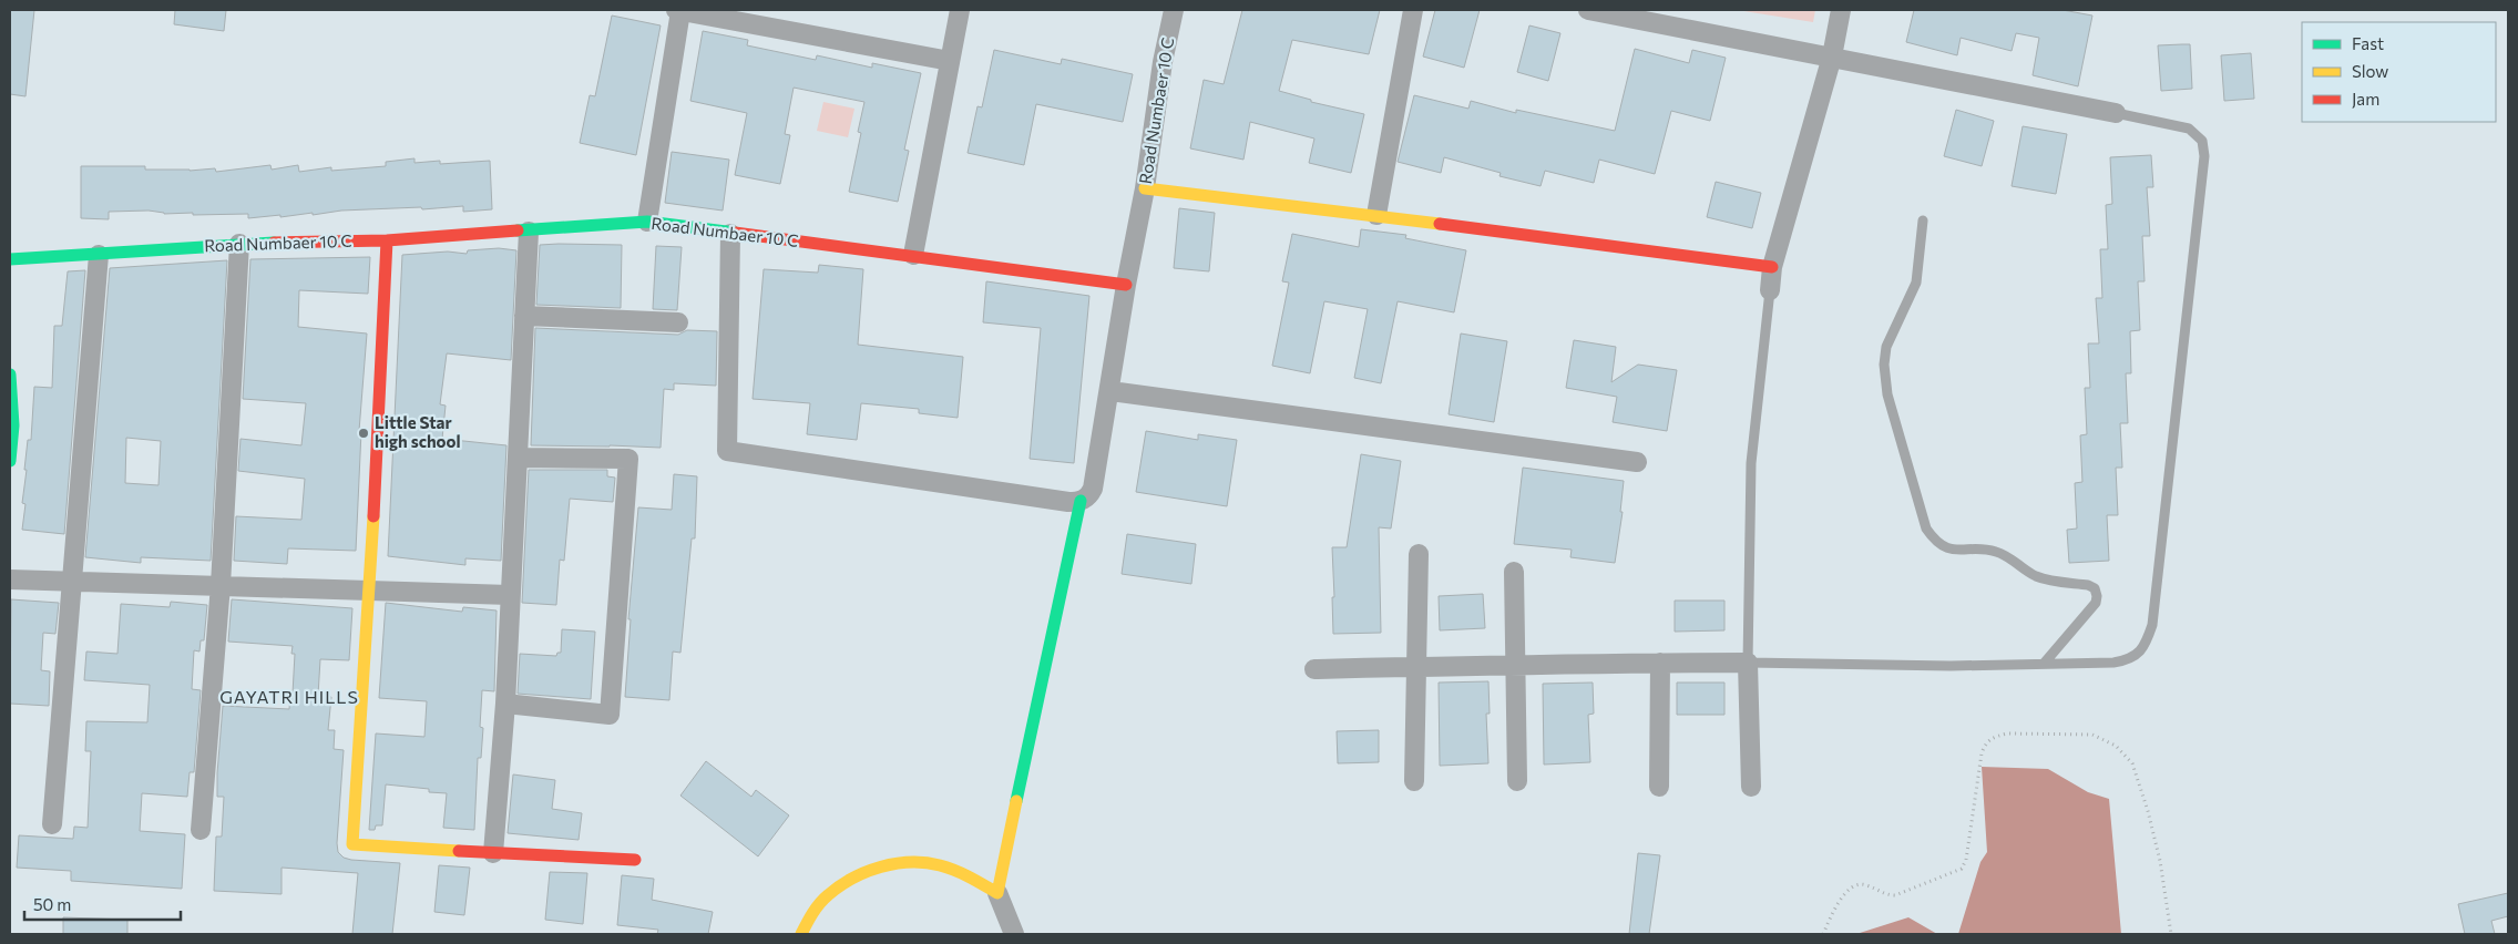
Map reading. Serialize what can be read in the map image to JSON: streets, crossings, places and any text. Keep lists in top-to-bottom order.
{
  "streets": {
    "street": ["Road Numbaer 10 C"]
  },
  "districts": ["GAYATRI HILLS"],
  "places": ["Little Star high school"],
  "legend": ["Fast", "Slow", "Jam"],
  "scale_bar": "50 m"
}
